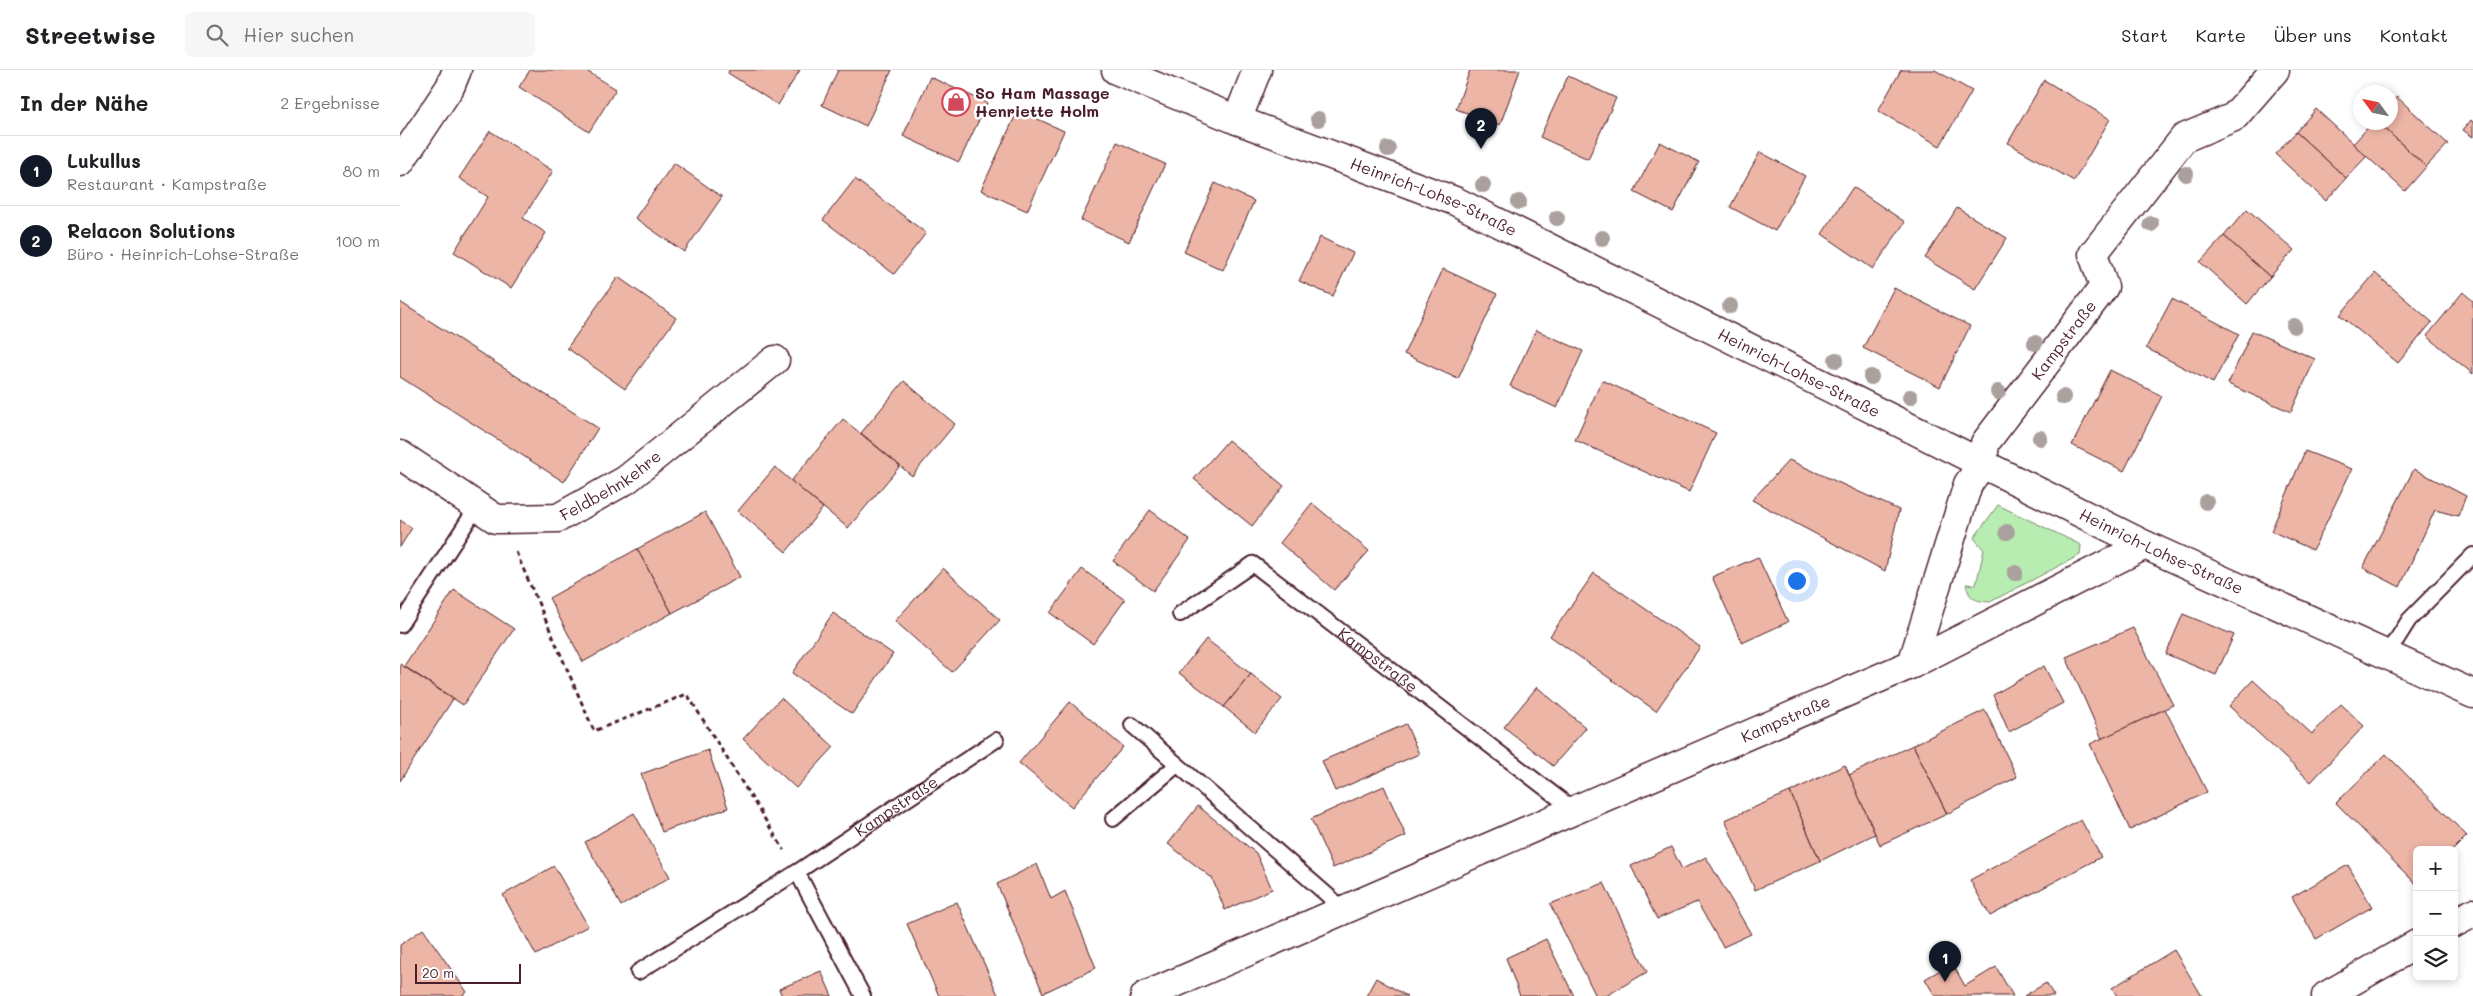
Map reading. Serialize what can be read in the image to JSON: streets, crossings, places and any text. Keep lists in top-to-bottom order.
{
  "streets": {
    "street": ["Heinrich-Lohse-Straße", "Kampstraße", "Feldbehnkehre"]
  },
  "crossings": [
    ["Heinrich-Lohse-Straße", "Kampstraße"]
  ],
  "places": {
    "shop": ["So Ham Massage Henriette Holm"]
  },
  "scale_bar": "20 m",
  "north": "top left",
  "page": {
    "header": "Streetwise",
    "search": "Hier suchen",
    "nav": [
      "Start",
      "Karte",
      "Über uns",
      "Kontakt"
    ],
    "heading": ["In der Nähe", "2 Ergebnisse"],
    "pins": ["2", "1"],
    "list": [
      {
        "mark": "1",
        "name": "Lukullus",
        "note": "Restaurant · Kampstraße",
        "value": "80 m"
      },
      {
        "mark": "2",
        "name": "Relacon Solutions",
        "note": "Büro · Heinrich-Lohse-Straße",
        "value": "100 m"
      }
    ],
    "map_buttons": ["+", "−"],
    "scale": "20 m"
  }
}
